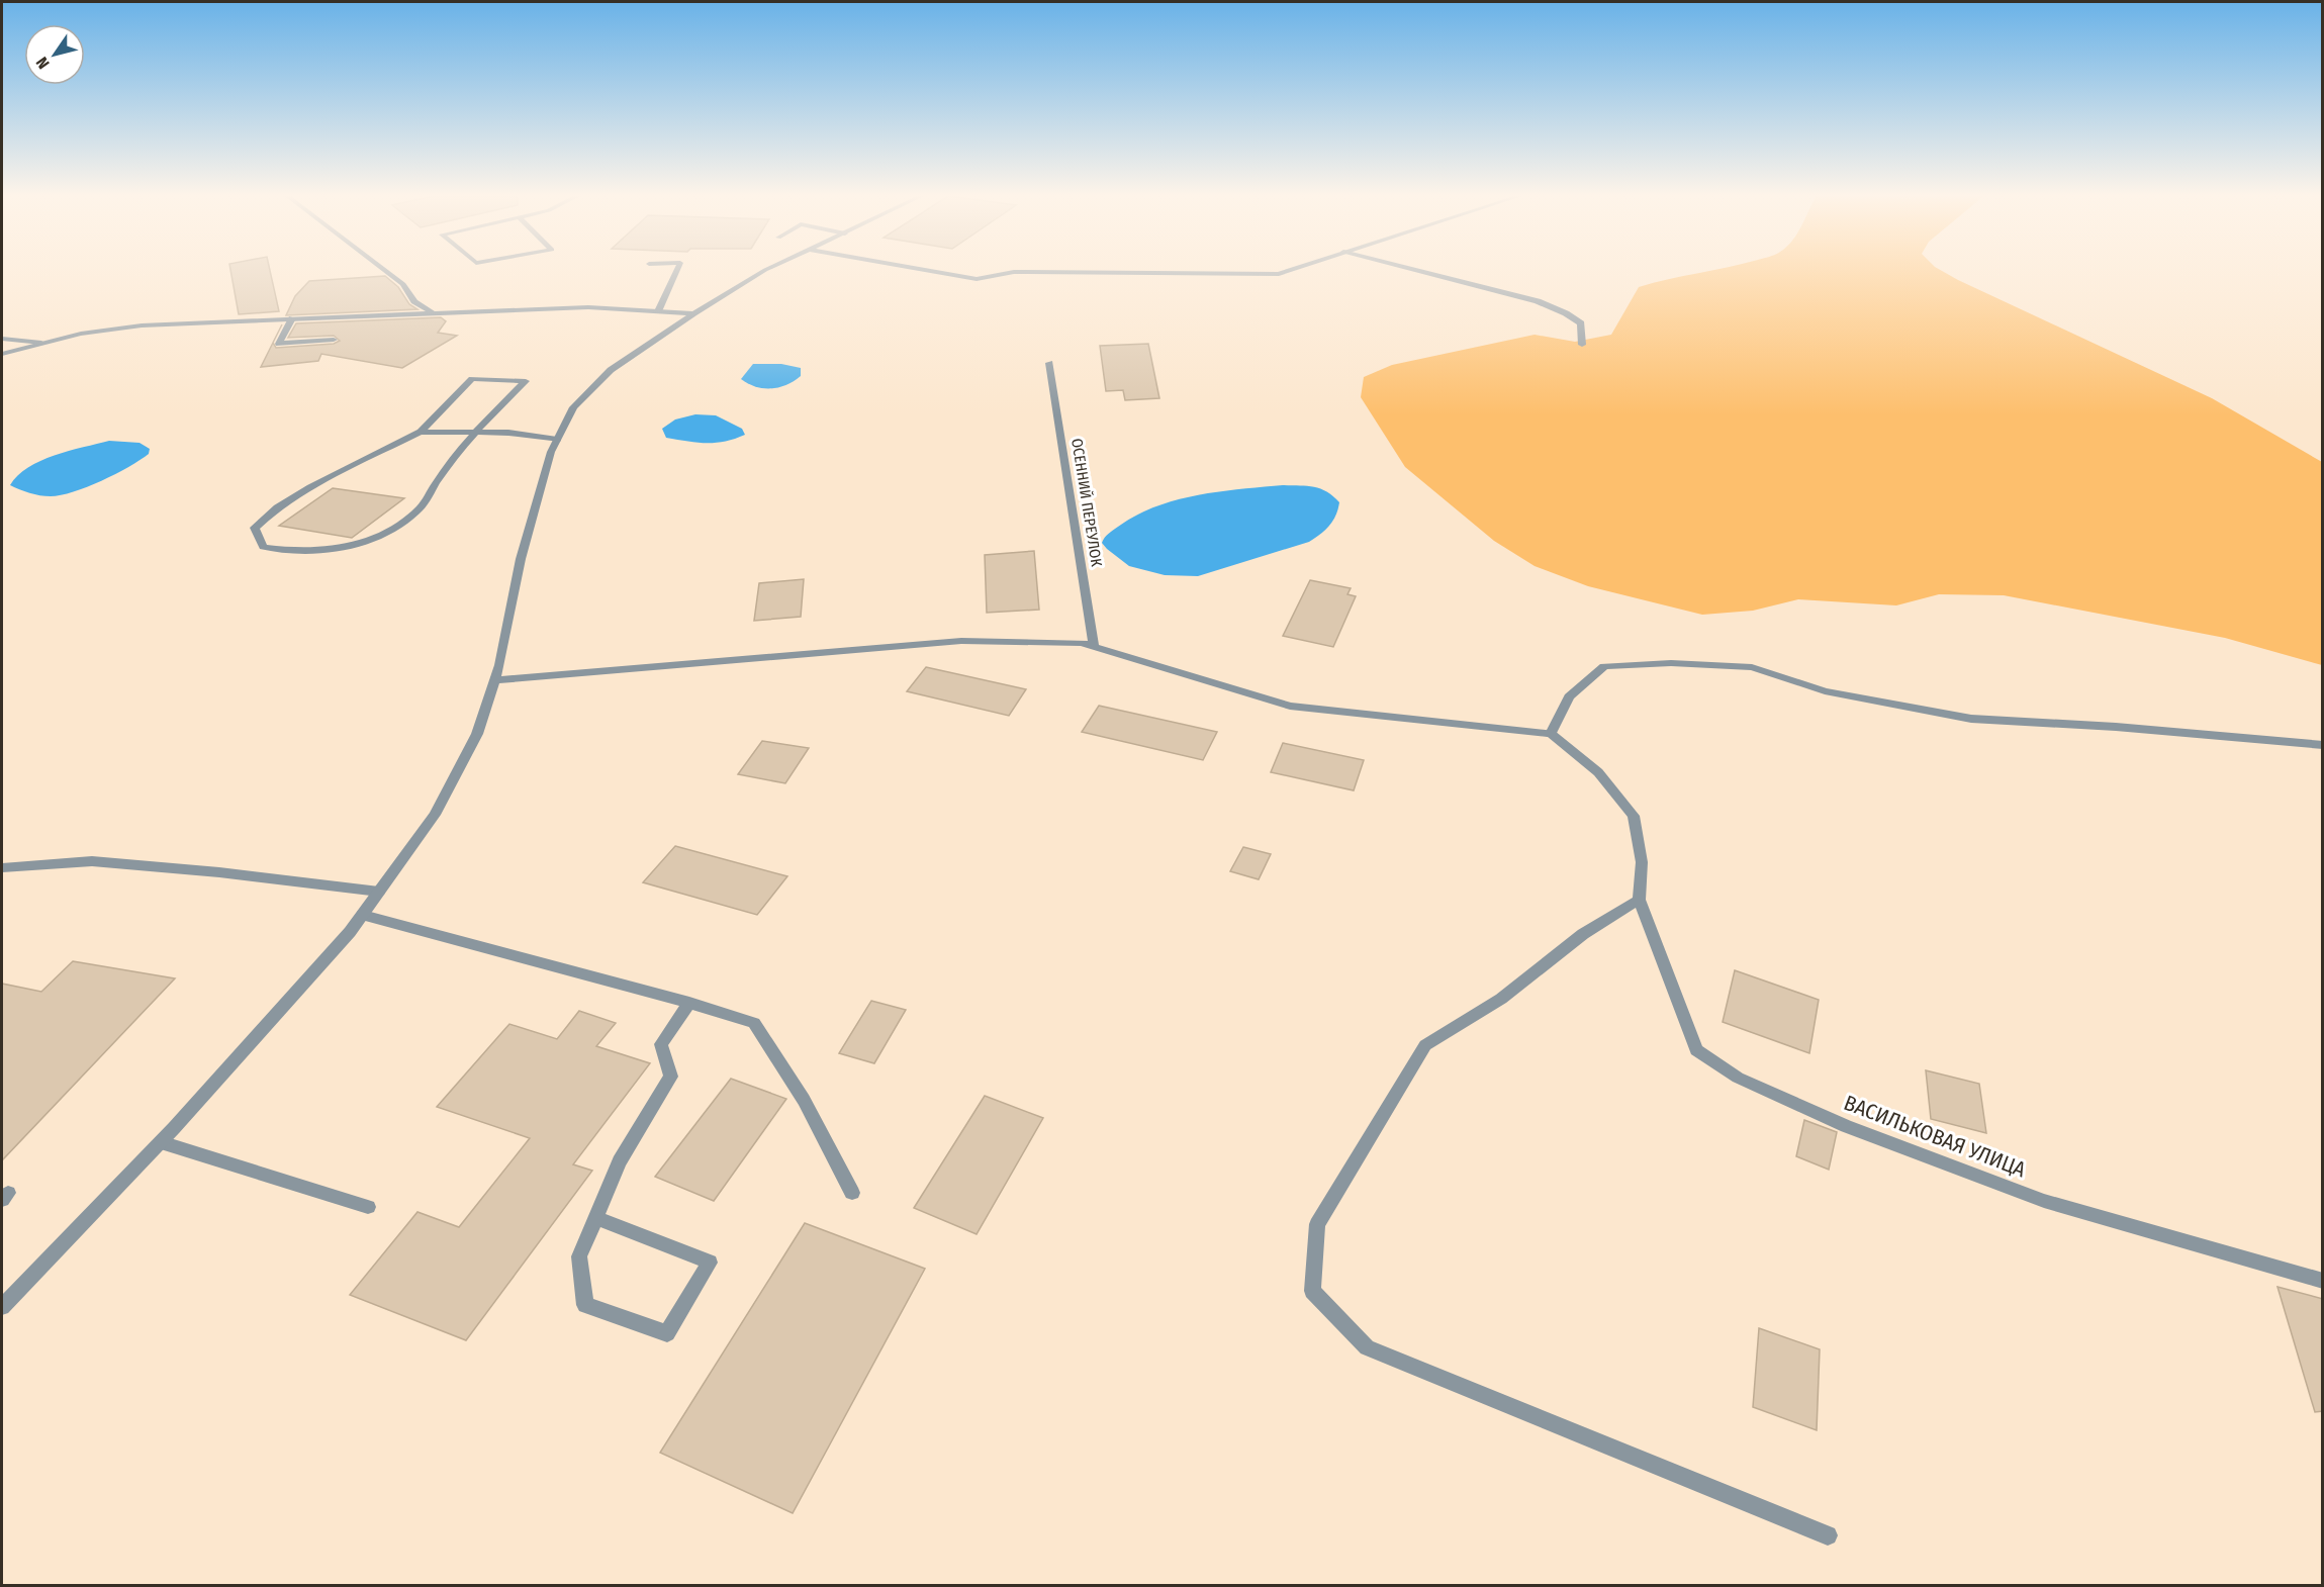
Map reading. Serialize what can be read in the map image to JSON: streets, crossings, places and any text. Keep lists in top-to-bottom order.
{
  "streets": {
    "street": ["ОСЕННИЙ ПЕРЕУЛОК", "ВАСИЛЬКОВАЯ УЛИЦА"]
  },
  "north": "bottom left"
}
